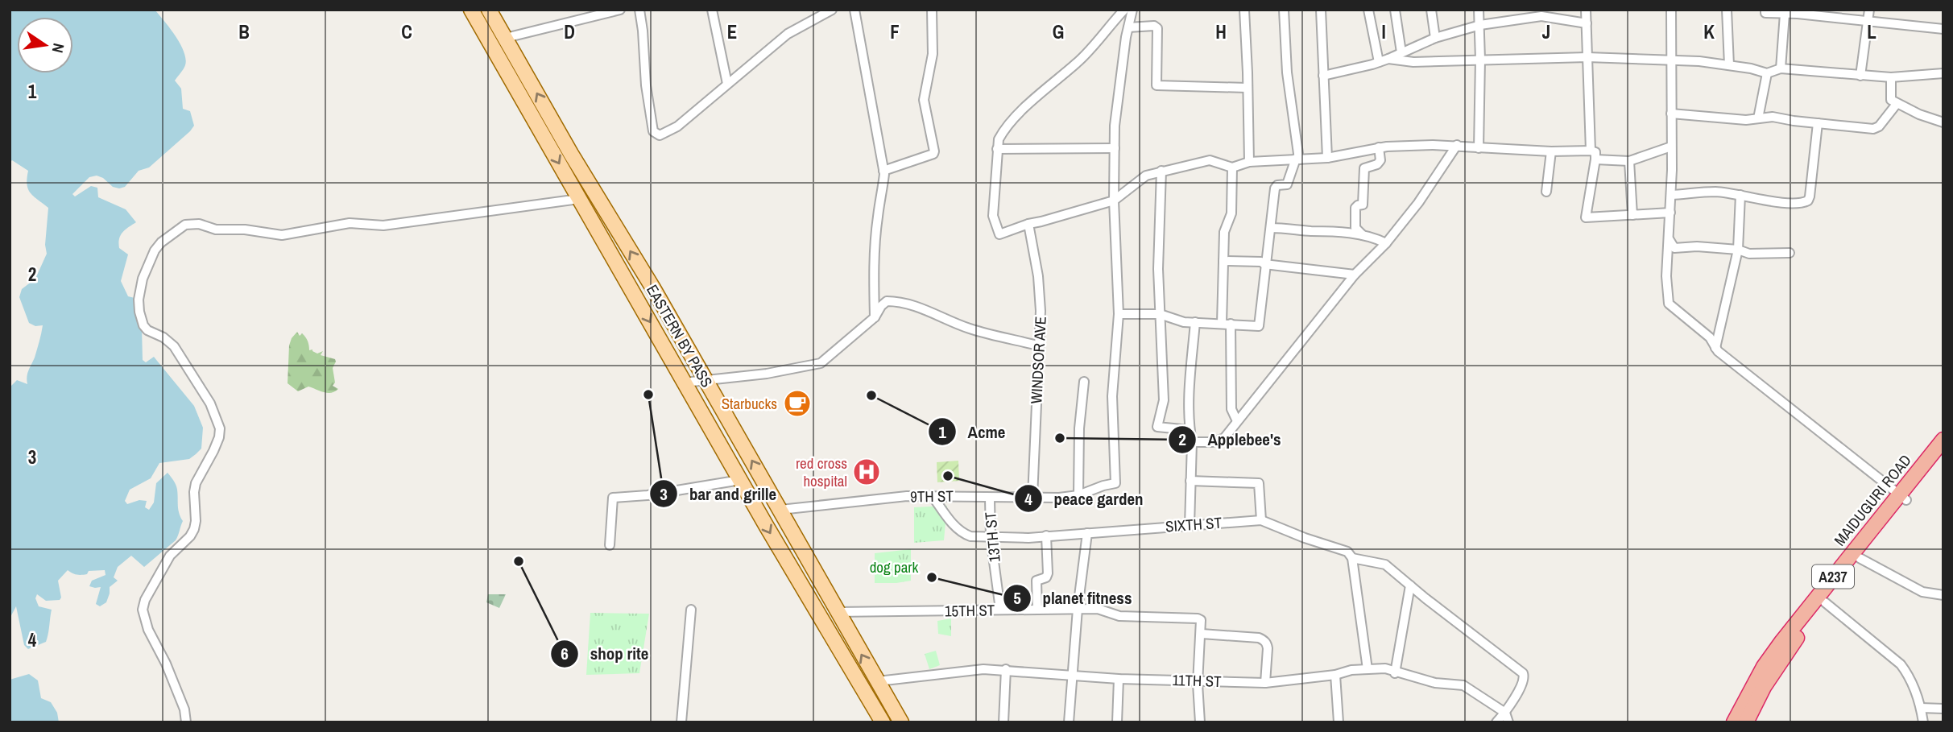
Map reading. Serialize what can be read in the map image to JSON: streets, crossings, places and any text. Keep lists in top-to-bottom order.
{
  "streets": {
    "highway": ["MAIDUGURI ROAD", "A237"],
    "main road": ["EASTERN BY PASS"],
    "street": [
      "WINDSOR AVE",
      "9TH ST",
      "SIXTH ST",
      "13TH ST",
      "15TH ST",
      "11TH ST"
    ]
  },
  "crossings": [
    ["EASTERN BY PASS", "9TH ST"],
    ["EASTERN BY PASS", "15TH ST"],
    ["EASTERN BY PASS", "11TH ST"],
    ["WINDSOR AVE", "9TH ST"],
    ["9TH ST", "SIXTH ST"],
    ["9TH ST", "13TH ST"],
    ["SIXTH ST", "13TH ST"],
    ["SIXTH ST", "11TH ST"],
    ["13TH ST", "15TH ST"]
  ],
  "parks": ["dog park"],
  "places": {
    "other": [
      "bar and grille",
      "Acme",
      "Applebee's",
      "peace garden",
      "shop rite",
      "planet fitness"
    ],
    "cafe": ["Starbucks"],
    "hospital": ["red cross hospital"]
  },
  "north": "right",
  "grid": {
    "columns": [
      "B",
      "C",
      "D",
      "E",
      "F",
      "G",
      "H",
      "I",
      "J",
      "K",
      "L"
    ],
    "rows": [
      "1",
      "2",
      "3",
      "4"
    ]
  }
}
